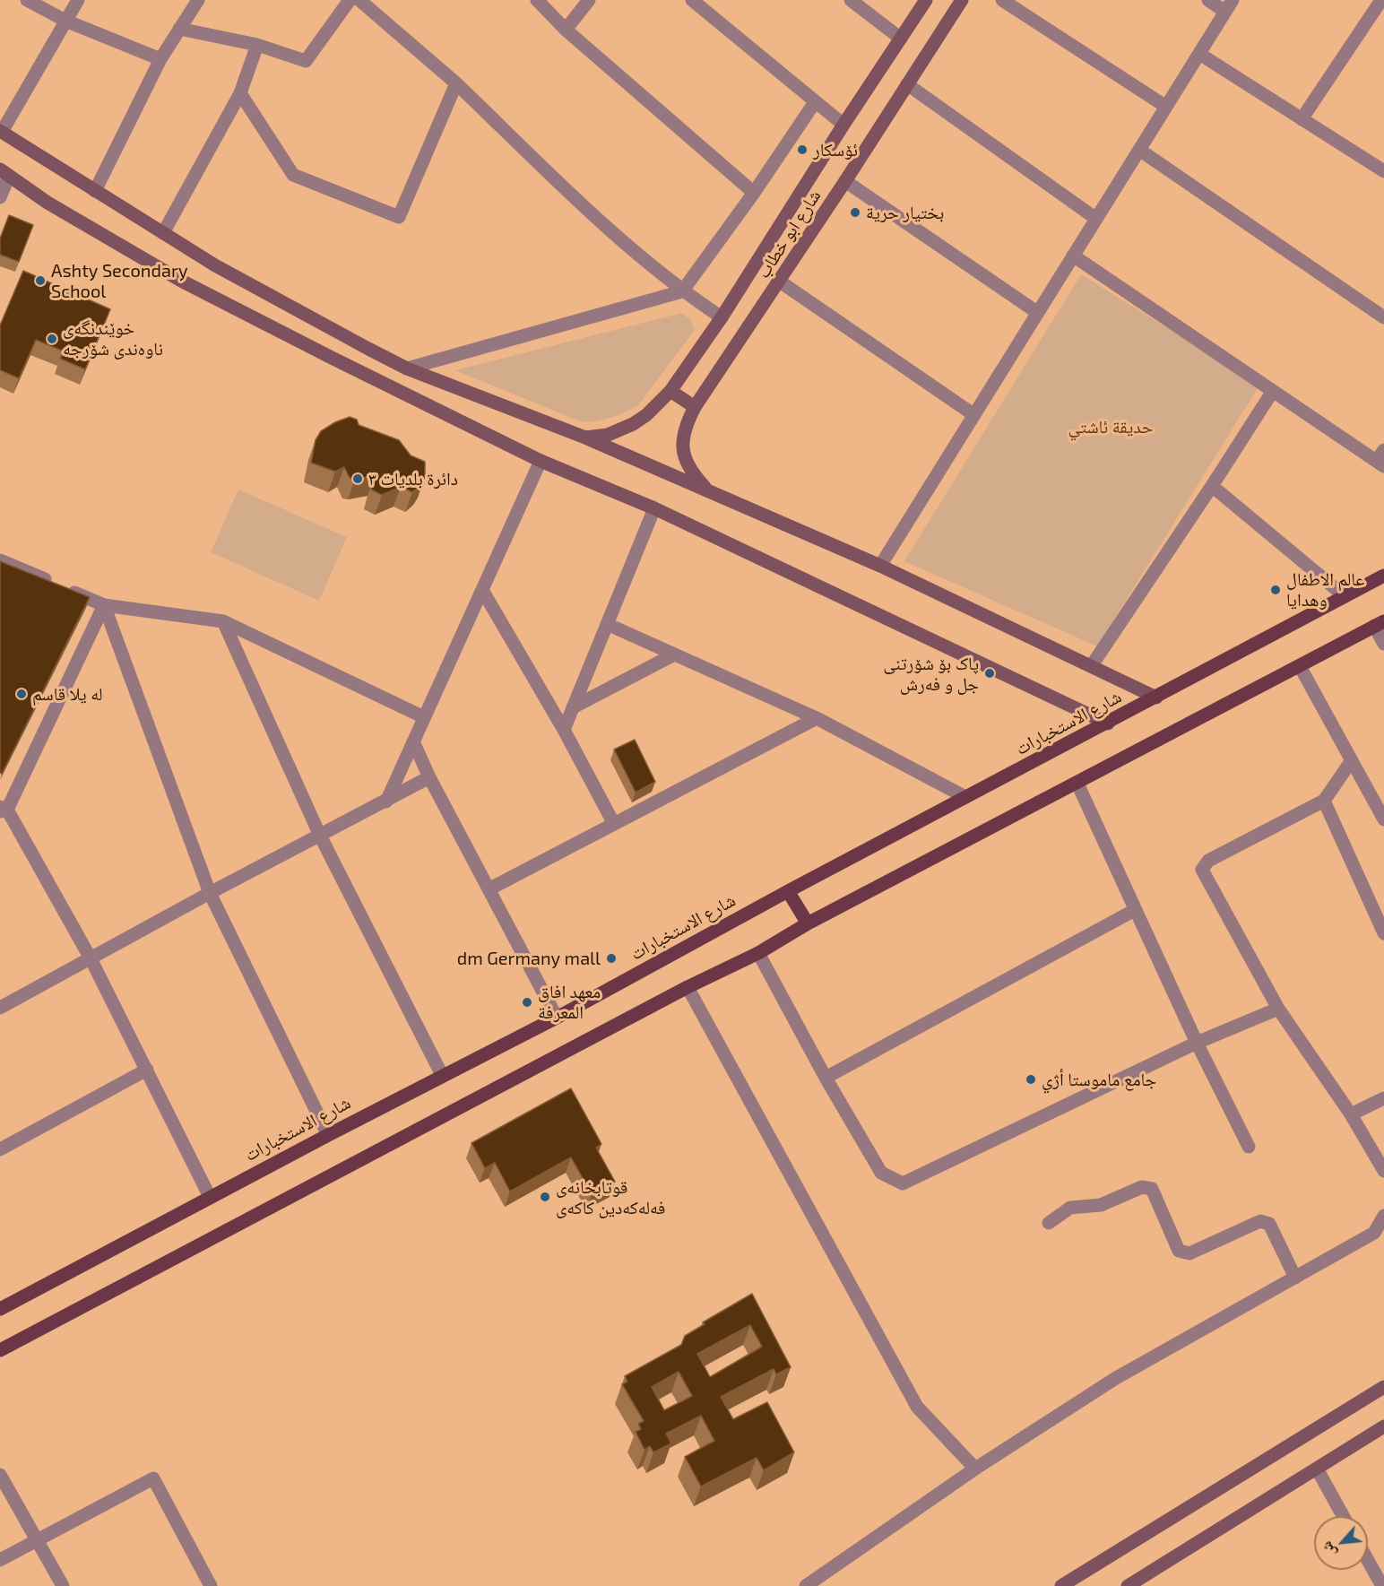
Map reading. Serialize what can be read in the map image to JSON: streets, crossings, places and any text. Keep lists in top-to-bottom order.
{
  "streets": {
    "main road": ["شارع ابو خطاب", "شارع الاستخبارات"]
  },
  "parks": ["حديقة ئاشتي"],
  "places": [
    "ئۆسکار",
    "بختيار حرية",
    "Ashty Secondary School",
    "خوێندنگەی ناوەندی شۆرجە",
    "دائرة بلديات ٣",
    "عالم الاطفال وهدايا",
    "پاک بۆ شۆرتنی جل و فەرش",
    "له يلا قاسم",
    "dm Germany mall",
    "معهد افاق المعرفة",
    "جامع ماموستا أژي",
    "قوتابخانەی فەلەکەدین کاکەی"
  ],
  "north": "bottom left"
}
